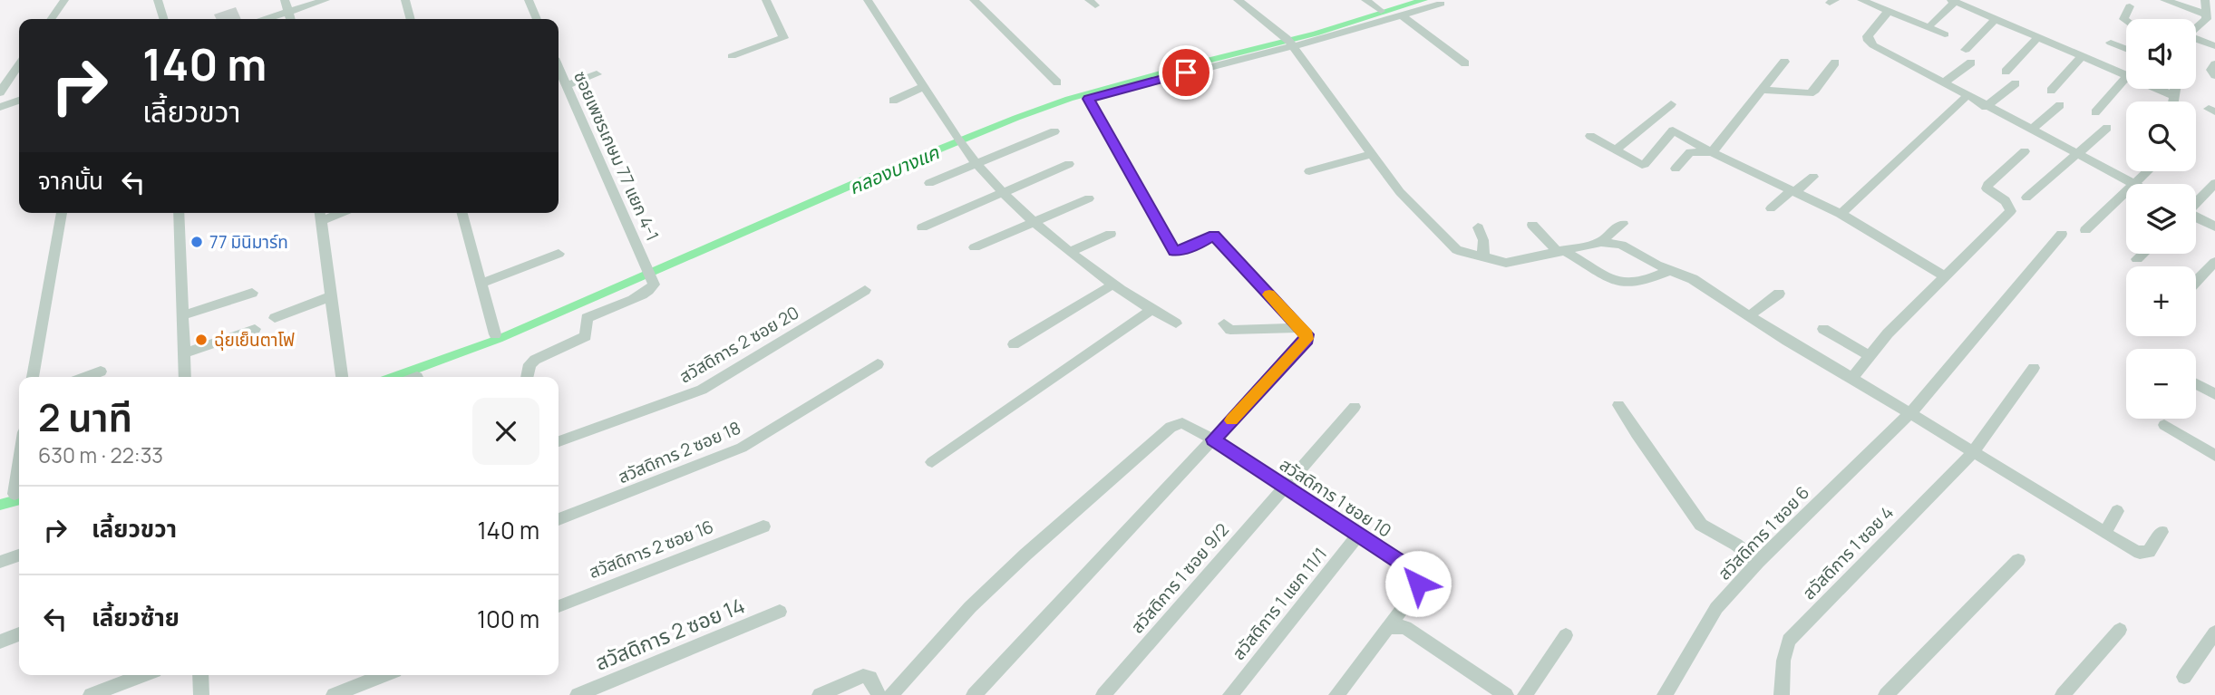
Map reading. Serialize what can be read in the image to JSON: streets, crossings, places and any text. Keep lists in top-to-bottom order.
{
  "streets": {
    "street": [
      "ซอยเพชรเกษม 77 แยก 4-1",
      "สวัสดิการ 2 ซอย 20",
      "สวัสดิการ 2 ซอย 18",
      "สวัสดิการ 1 ซอย 10",
      "สวัสดิการ 1 ซอย 6",
      "สวัสดิการ 2 ซอย 16",
      "สวัสดิการ 1 ซอย 4",
      "สวัสดิการ 1 ซอย 9/2",
      "สวัสดิการ 1 แยก 11/1",
      "สวัสดิการ 2 ซอย 14"
    ]
  },
  "crossings": [
    ["สวัสดิการ 1 ซอย 10", "สวัสดิการ 1 ซอย 9/2"],
    ["สวัสดิการ 1 ซอย 10", "สวัสดิการ 1 แยก 11/1"]
  ],
  "water": ["คลองบางแค"],
  "places": ["77 มินิมาร์ท", "ฉุ่ยเย็นตาโฟ"],
  "page": {
    "map_buttons": ["+", "−"],
    "turn": ["140 m", "เลี้ยวขวา"],
    "then": "จากนั้น",
    "heading": ["2 นาที", "630 m · 22:33"],
    "list": [
      {
        "name": "เลี้ยวขวา",
        "value": "140 m"
      },
      {
        "name": "เลี้ยวซ้าย",
        "value": "100 m"
      }
    ]
  }
}
